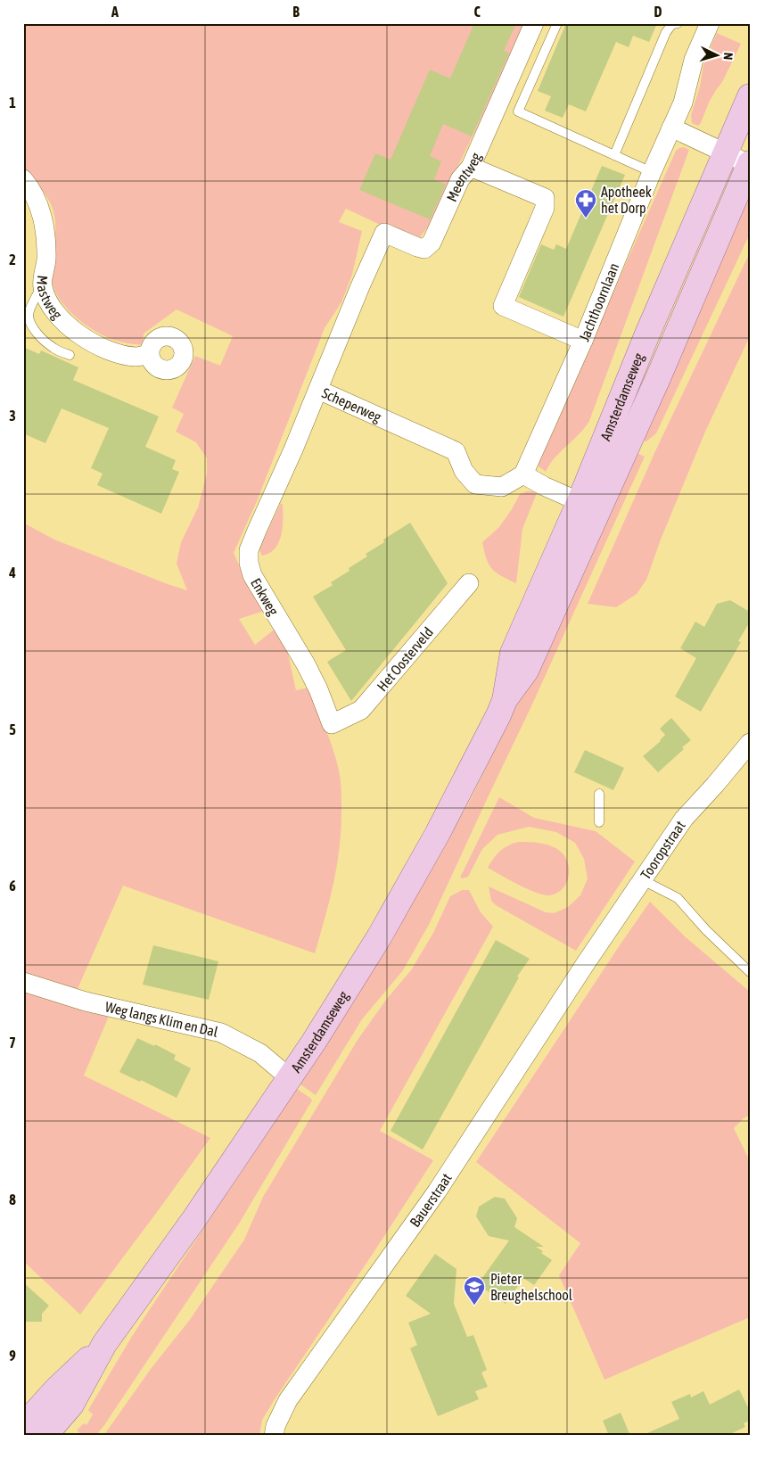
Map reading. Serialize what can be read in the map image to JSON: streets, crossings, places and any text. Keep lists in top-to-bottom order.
{
  "streets": {
    "main road": ["Amsterdamseweg"],
    "street": [
      "Meentweg",
      "Mastweg",
      "Jachthoornlaan",
      "Scheperweg",
      "Enkweg",
      "Het Oosterveld",
      "Tooropstraat",
      "Weg langs Klim en Dal",
      "Bauerstraat"
    ]
  },
  "crossings": [
    ["Meentweg", "Scheperweg"],
    ["Jachthoornlaan", "Scheperweg"],
    ["Amsterdamseweg", "Weg langs Klim en Dal"],
    ["Scheperweg", "Enkweg"],
    ["Enkweg", "Het Oosterveld"],
    ["Tooropstraat", "Bauerstraat"]
  ],
  "places": {
    "pharmacy": ["Apotheek het Dorp"],
    "school or university": ["Pieter Breughelschool"]
  },
  "north": "right",
  "grid": {
    "columns": [
      "A",
      "B",
      "C",
      "D"
    ],
    "rows": [
      "1",
      "2",
      "3",
      "4",
      "5",
      "6",
      "7",
      "8",
      "9"
    ]
  }
}
